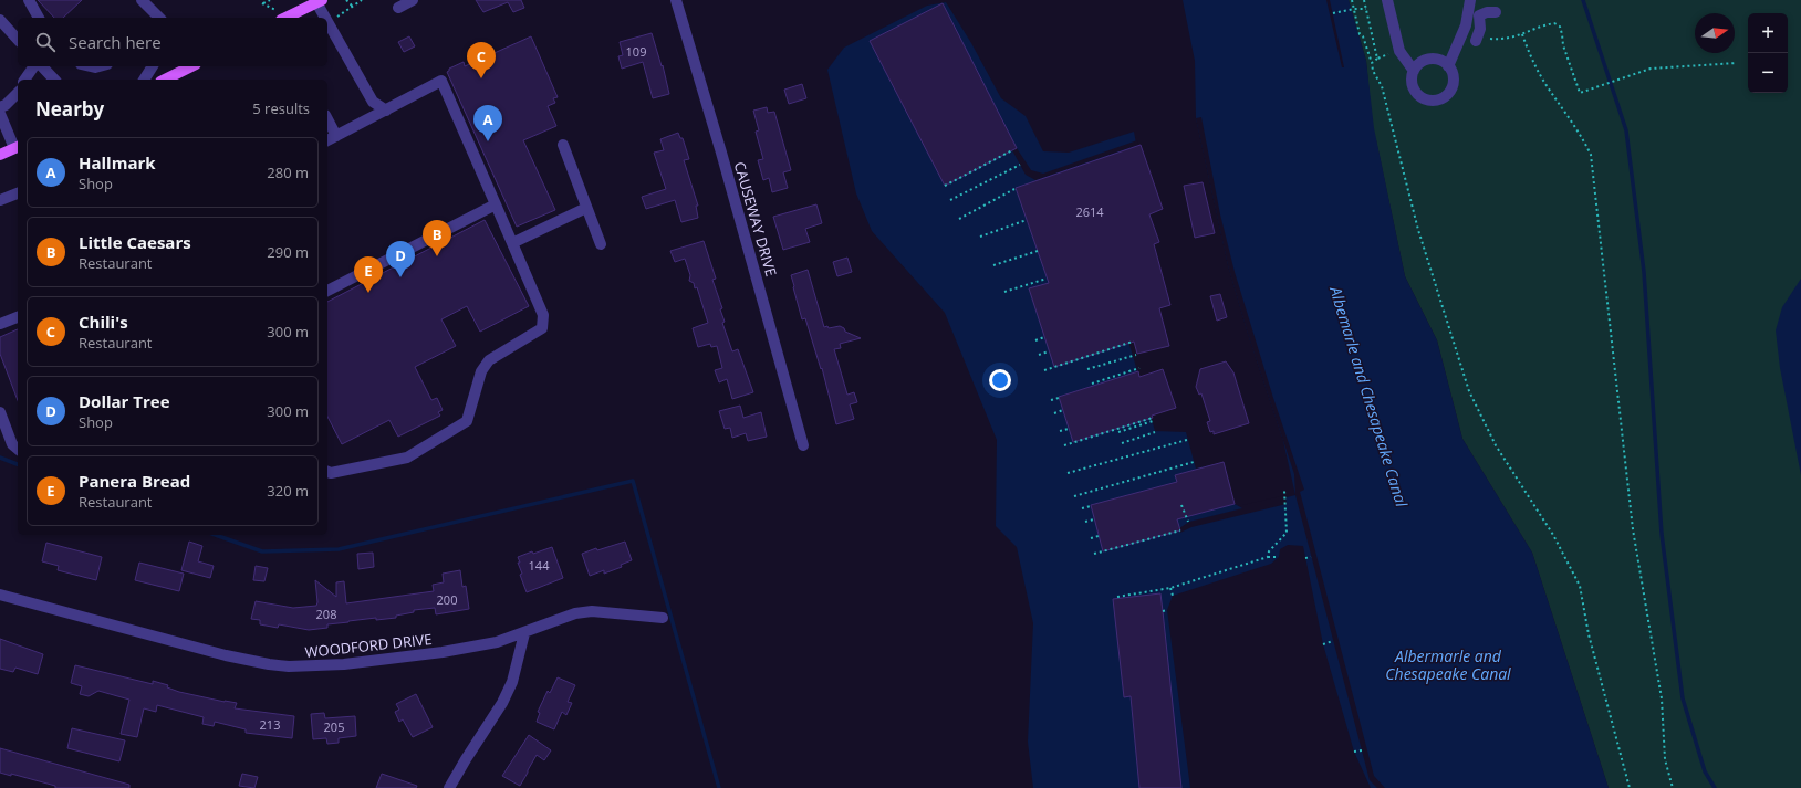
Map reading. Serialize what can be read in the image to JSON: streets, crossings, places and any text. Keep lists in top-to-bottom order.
{
  "streets": {
    "street": ["CAUSEWAY DRIVE", "WOODFORD DRIVE"]
  },
  "water": ["Albemarle and Chesapeake Canal", "Albermarle and Chesapeake Canal"],
  "house_numbers": [
    "109",
    "2614",
    "144",
    "200",
    "208",
    "213",
    "205"
  ],
  "north": "right",
  "page": {
    "map_buttons": ["+", "−"],
    "search": "Search here",
    "pins": [
      "C",
      "A",
      "B",
      "D",
      "E"
    ],
    "heading": ["Nearby", "5 results"],
    "list": [
      {
        "mark": "A",
        "name": "Hallmark",
        "note": "Shop",
        "value": "280 m"
      },
      {
        "mark": "B",
        "name": "Little Caesars",
        "note": "Restaurant",
        "value": "290 m"
      },
      {
        "mark": "C",
        "name": "Chili's",
        "note": "Restaurant",
        "value": "300 m"
      },
      {
        "mark": "D",
        "name": "Dollar Tree",
        "note": "Shop",
        "value": "300 m"
      },
      {
        "mark": "E",
        "name": "Panera Bread",
        "note": "Restaurant",
        "value": "320 m"
      }
    ]
  }
}
